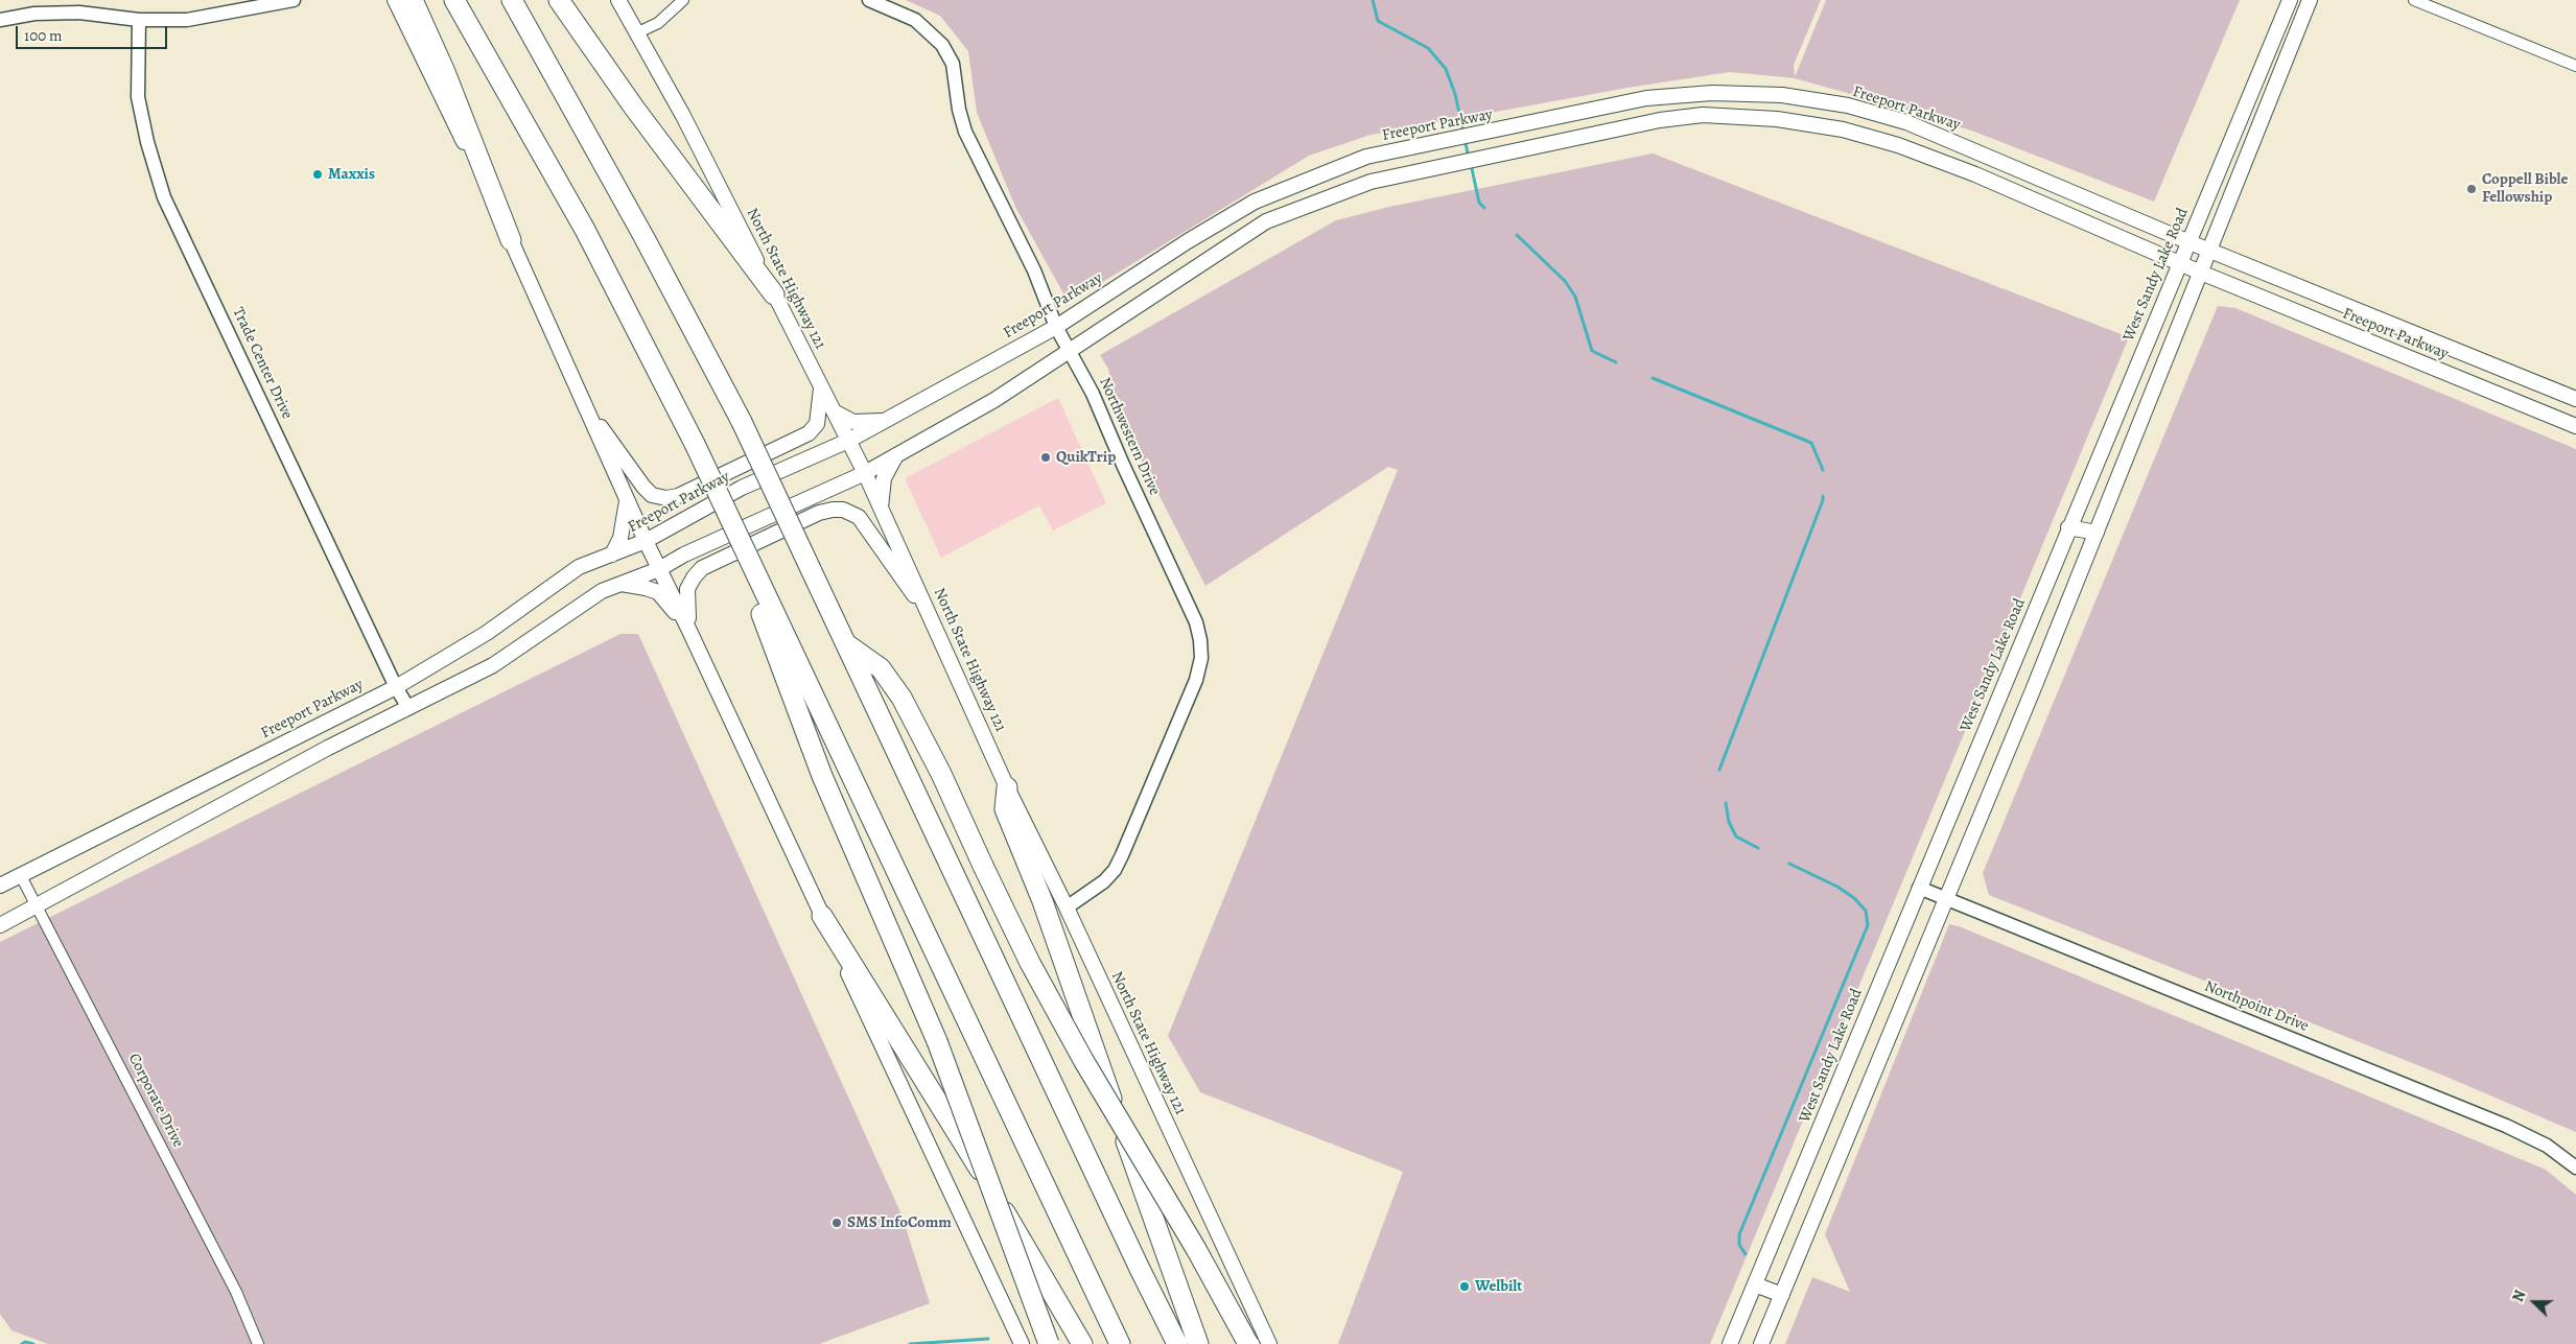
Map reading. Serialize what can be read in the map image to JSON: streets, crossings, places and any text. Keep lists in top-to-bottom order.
{
  "streets": {
    "main road": ["Freeport Parkway", "West Sandy Lake Road", "North State Highway 121"],
    "street": [
      "Trade Center Drive",
      "Northwestern Drive",
      "Northpoint Drive",
      "Corporate Drive"
    ]
  },
  "crossings": [
    ["Freeport Parkway", "West Sandy Lake Road"],
    ["Freeport Parkway", "North State Highway 121"],
    ["Freeport Parkway", "Trade Center Drive"],
    ["Freeport Parkway", "Northwestern Drive"],
    ["Freeport Parkway", "Corporate Drive"],
    ["West Sandy Lake Road", "Northpoint Drive"],
    ["North State Highway 121", "Northwestern Drive"]
  ],
  "places": [
    "Maxxis",
    "Coppell Bible Fellowship",
    "QuikTrip",
    "SMS InfoComm",
    "Welbilt"
  ],
  "scale_bar": "100 m",
  "north": "left"
}
